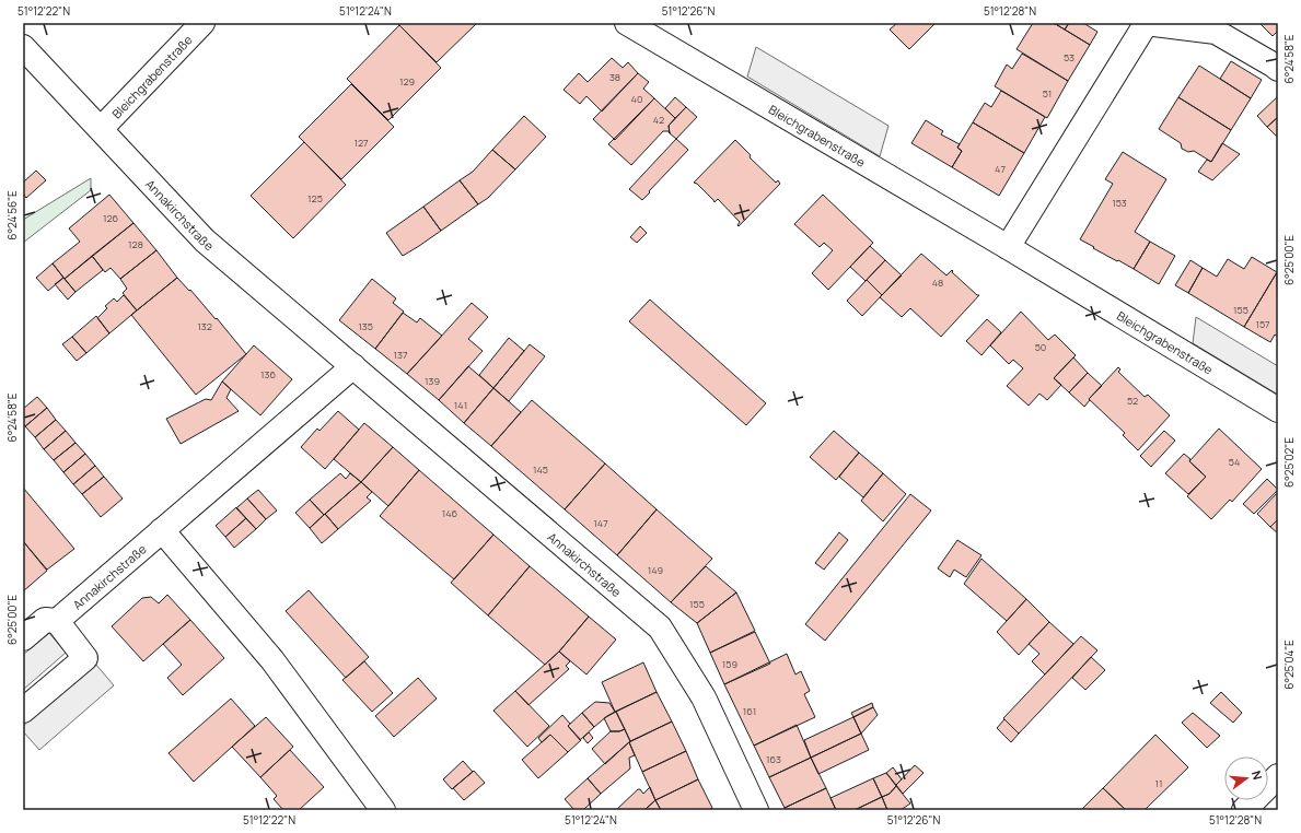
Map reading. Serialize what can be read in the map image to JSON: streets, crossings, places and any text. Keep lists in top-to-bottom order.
{
  "streets": {
    "street": ["Bleichgrabenstraße", "Annakirchstraße"]
  },
  "crossings": [
    ["Bleichgrabenstraße", "Annakirchstraße"]
  ],
  "house_numbers": [
    "53",
    "38",
    "129",
    "51",
    "40",
    "42",
    "127",
    "47",
    "125",
    "153",
    "126",
    "128",
    "48",
    "155",
    "157",
    "132",
    "135",
    "50",
    "137",
    "136",
    "139",
    "52",
    "141",
    "54",
    "145",
    "146",
    "147",
    "149",
    "155",
    "159",
    "161",
    "163",
    "11"
  ],
  "north": "right",
  "coordinates": [
    "51°12'22\"N",
    "51°12'24\"N",
    "51°12'26\"N",
    "51°12'28\"N",
    "6°24'58\"E",
    "6°24'56\"E",
    "6°25'00\"E",
    "6°25'02\"E",
    "6°25'04\"E"
  ]
}
